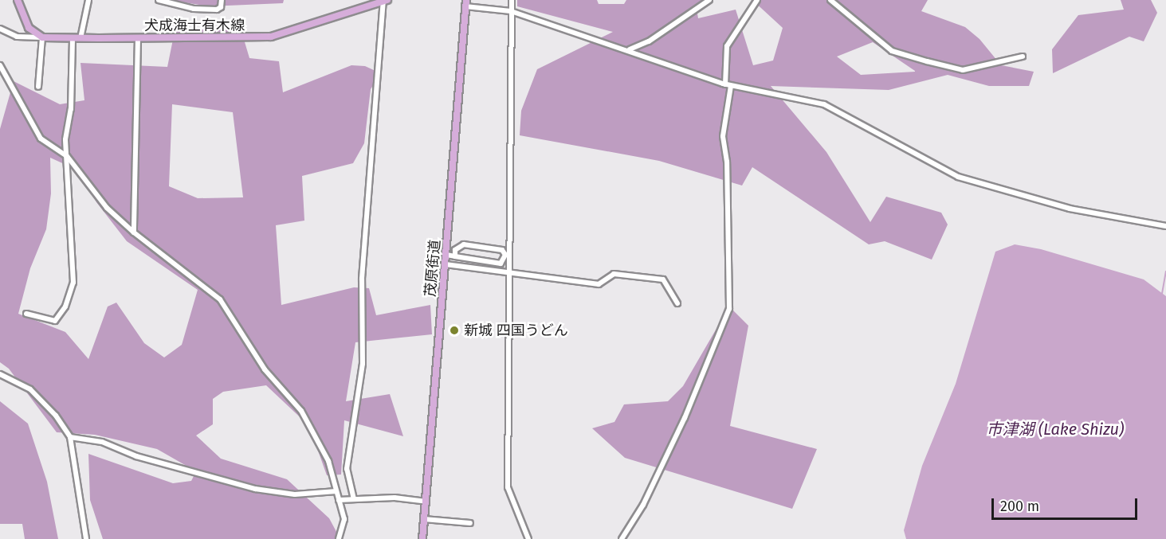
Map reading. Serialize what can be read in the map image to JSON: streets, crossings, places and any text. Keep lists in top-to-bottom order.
{
  "streets": {
    "main road": ["犬成海士有木線", "茂原街道"]
  },
  "water": ["市津湖 (Lake Shizu)"],
  "places": ["新城 四国うどん"],
  "scale_bar": "200 m"
}
